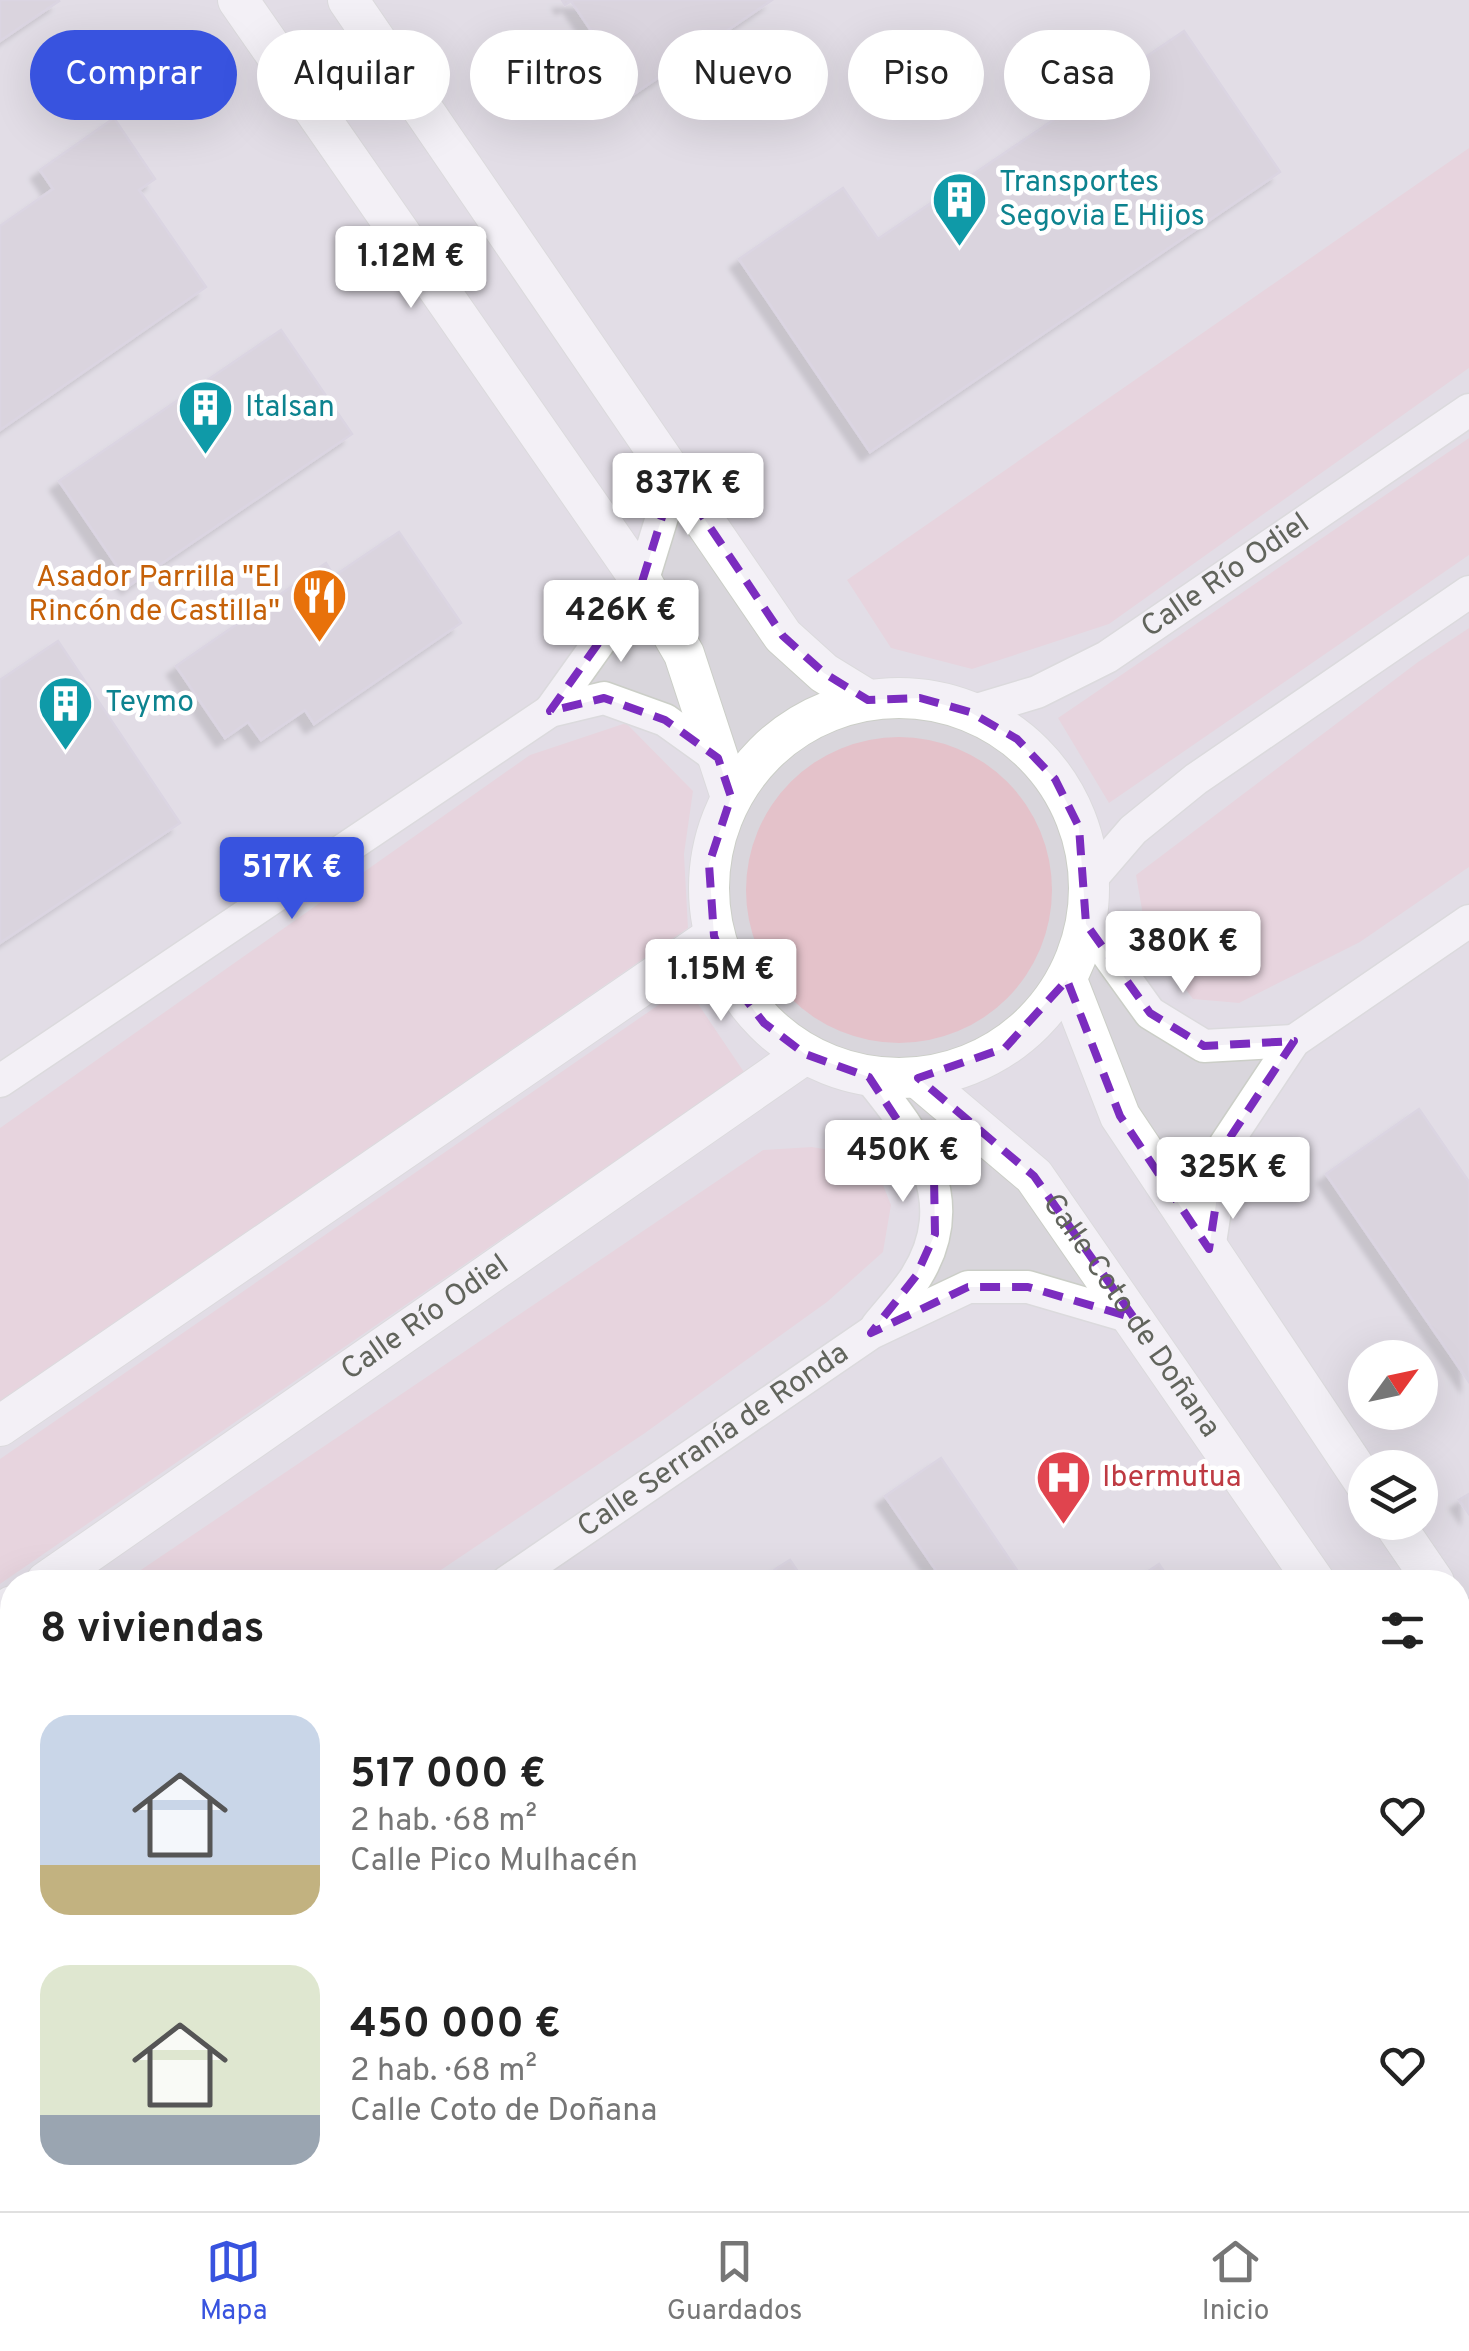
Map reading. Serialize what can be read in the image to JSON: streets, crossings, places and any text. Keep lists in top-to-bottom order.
{
  "streets": {
    "street": ["Calle Río Odiel", "Calle Coto de Doñana", "Calle Serranía de Ronda"]
  },
  "places": {
    "building": ["Transportes Segovia E Hijos", "Italsan", "Teymo"],
    "restaurant": ["Asador Parrilla \"El Rincón de Castilla\""],
    "hospital": ["Ibermutua"]
  },
  "north": "top right",
  "page": {
    "chip": [
      "Comprar",
      "Alquilar",
      "Filtros",
      "Nuevo",
      "Piso",
      "Casa"
    ],
    "price": [
      "1.12M €",
      "837K €",
      "426K €",
      "517K €",
      "380K €",
      "1.15M €",
      "450K €",
      "325K €"
    ],
    "heading": "8 viviendas",
    "list": [
      {
        "name": "517 000 €",
        "note": "2 hab. · 68 m² · Calle Pico Mulhacén"
      },
      {
        "name": "450 000 €",
        "note": "2 hab. · 68 m² · Calle Coto de Doñana"
      }
    ],
    "tabs": ["Mapa", "Guardados", "Inicio"]
  }
}
